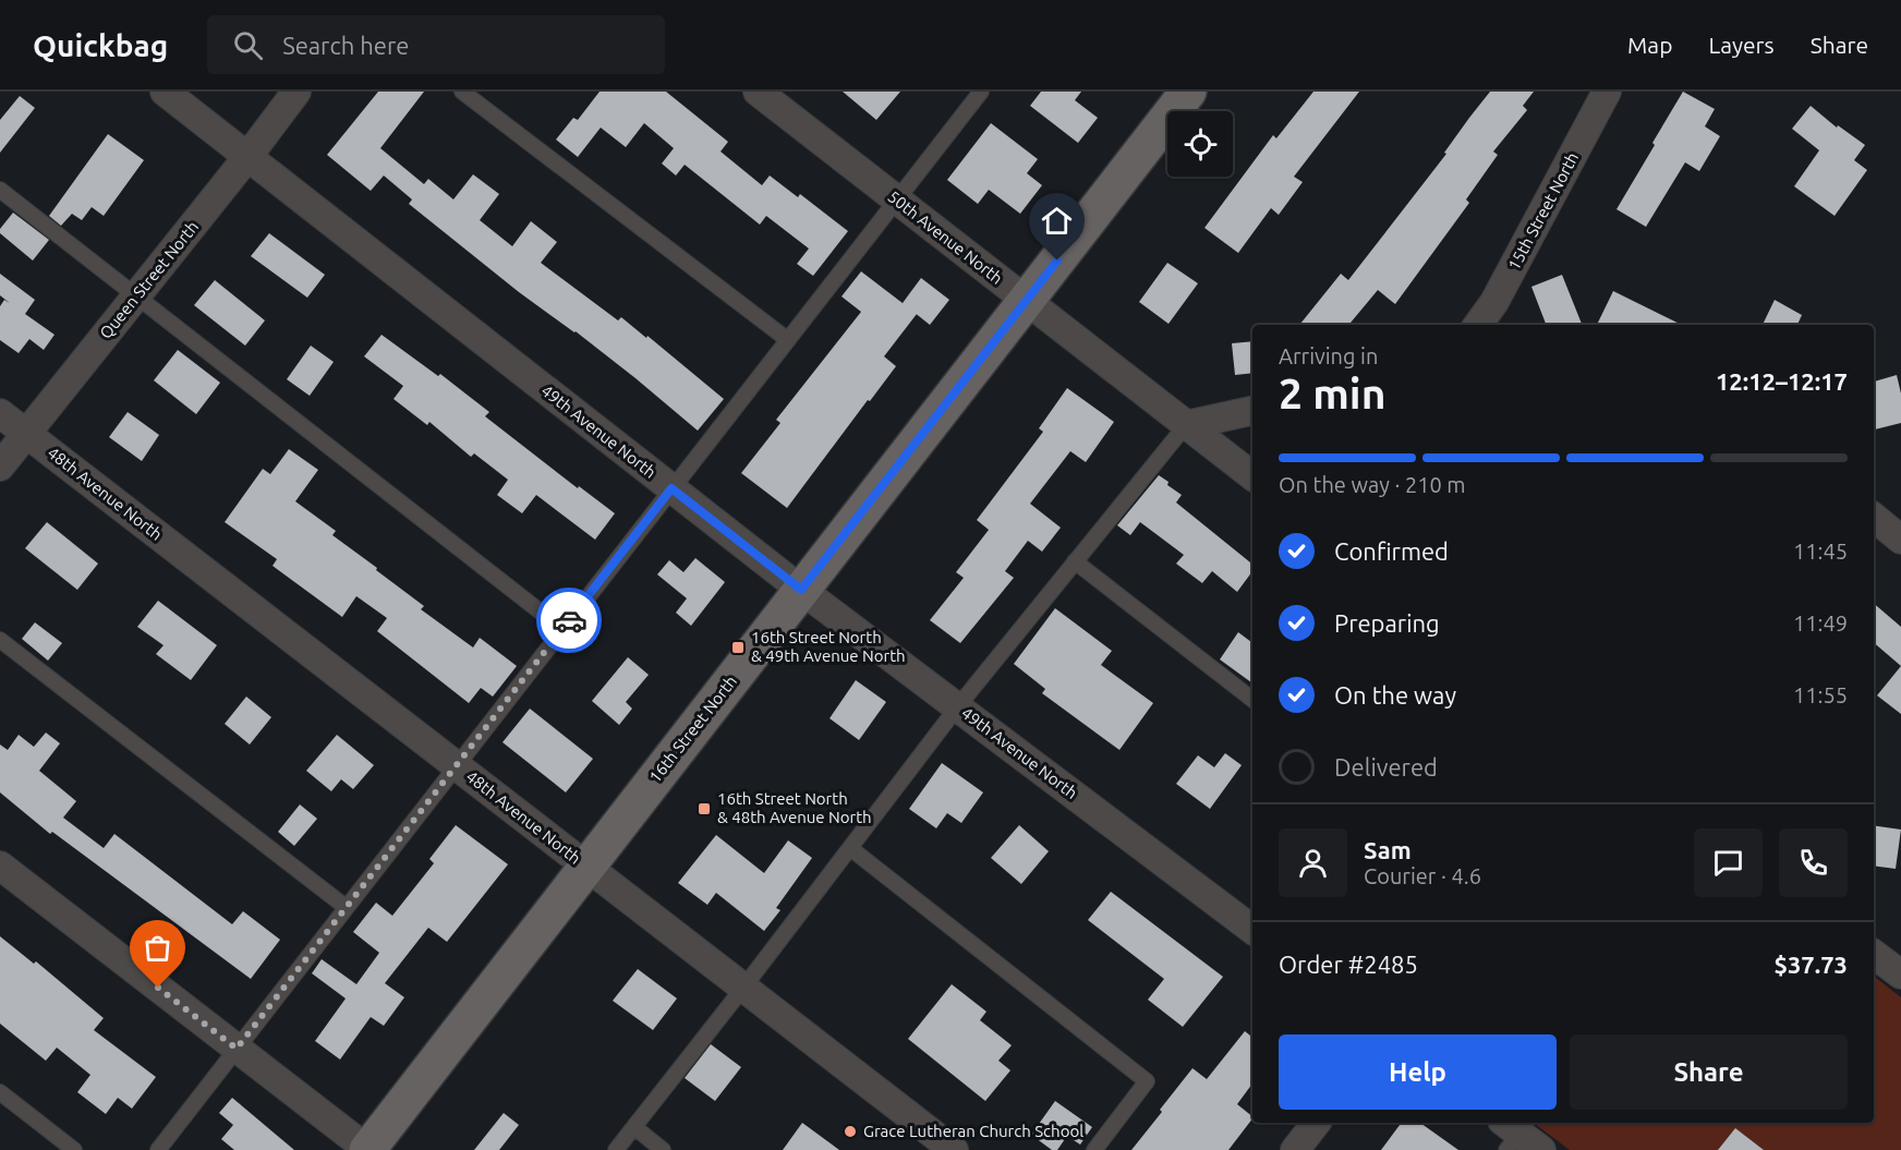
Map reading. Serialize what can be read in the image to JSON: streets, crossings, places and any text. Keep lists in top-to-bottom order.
{
  "streets": {
    "street": [
      "15th Street North",
      "50th Avenue North",
      "Queen Street North",
      "49th Avenue North",
      "48th Avenue North",
      "16th Street North"
    ]
  },
  "crossings": [
    ["50th Avenue North", "16th Street North"],
    ["Queen Street North", "49th Avenue North"],
    ["Queen Street North", "48th Avenue North"],
    ["49th Avenue North", "16th Street North"],
    ["48th Avenue North", "16th Street North"]
  ],
  "places": {
    "transit": ["16th Street North & 49th Avenue North", "16th Street North & 48th Avenue North"],
    "other": ["Grace Lutheran Church School"]
  },
  "page": {
    "header": "Quickbag",
    "search": "Search here",
    "nav": ["Map", "Layers", "Share"],
    "heading": ["2 min", "Arriving in", "12:12–12:17"],
    "panel": [
      "Sam",
      "Courier · 4.6",
      "Order #2485",
      "$37.73"
    ],
    "bar": "On the way · 210 m",
    "list": [
      ["Confirmed", "11:45"],
      ["Preparing", "11:49"],
      ["On the way", "11:55"],
      "Delivered"
    ],
    "buttons": ["Help", "Share"]
  }
}
